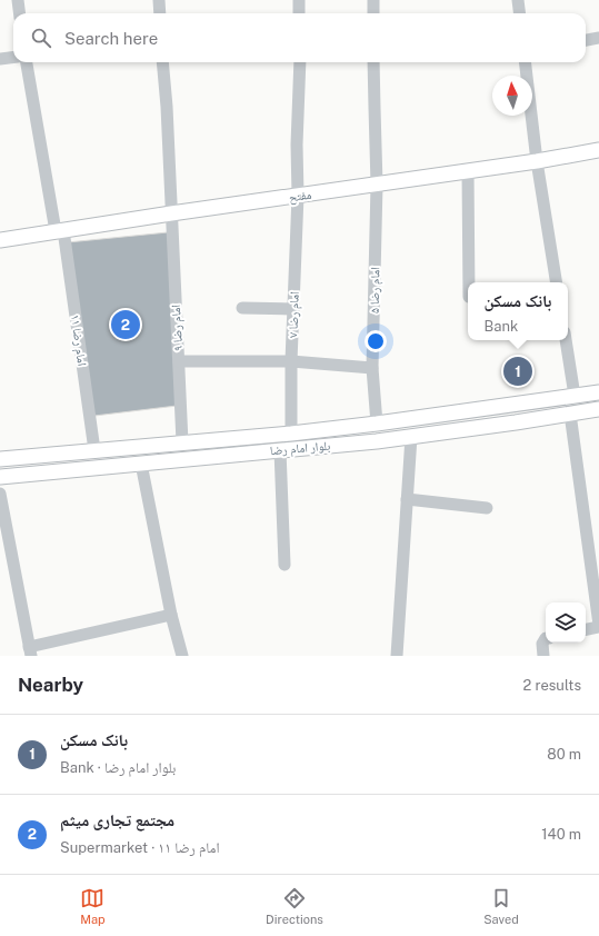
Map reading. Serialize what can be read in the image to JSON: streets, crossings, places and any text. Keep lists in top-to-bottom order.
{
  "streets": {
    "main road": ["مفتح", "بلوار امام رضا"],
    "street": [
      "امام رضا ۵",
      "امام رضا ۷",
      "امام رضا ۹",
      "امام رضا ۱۱"
    ]
  },
  "crossings": [
    ["مفتح", "امام رضا ۵"],
    ["مفتح", "امام رضا ۷"],
    ["مفتح", "امام رضا ۹"],
    ["مفتح", "امام رضا ۱۱"],
    ["امام رضا ۵", "بلوار امام رضا"],
    ["امام رضا ۷", "بلوار امام رضا"],
    ["امام رضا ۹", "بلوار امام رضا"],
    ["امام رضا ۱۱", "بلوار امام رضا"]
  ],
  "north": "top",
  "page": {
    "search": "Search here",
    "popup": ["بانک مسکن", "Bank"],
    "pins": ["2", "1"],
    "heading": ["Nearby", "2 results"],
    "list": [
      {
        "mark": "1",
        "name": "بانک مسکن",
        "note": "Bank · بلوار امام رضا",
        "value": "80 m"
      },
      {
        "mark": "2",
        "name": "مجتمع تجاری میثم",
        "note": "Supermarket · امام رضا ۱۱",
        "value": "140 m"
      }
    ],
    "nav": ["Map", "Directions", "Saved"]
  }
}
